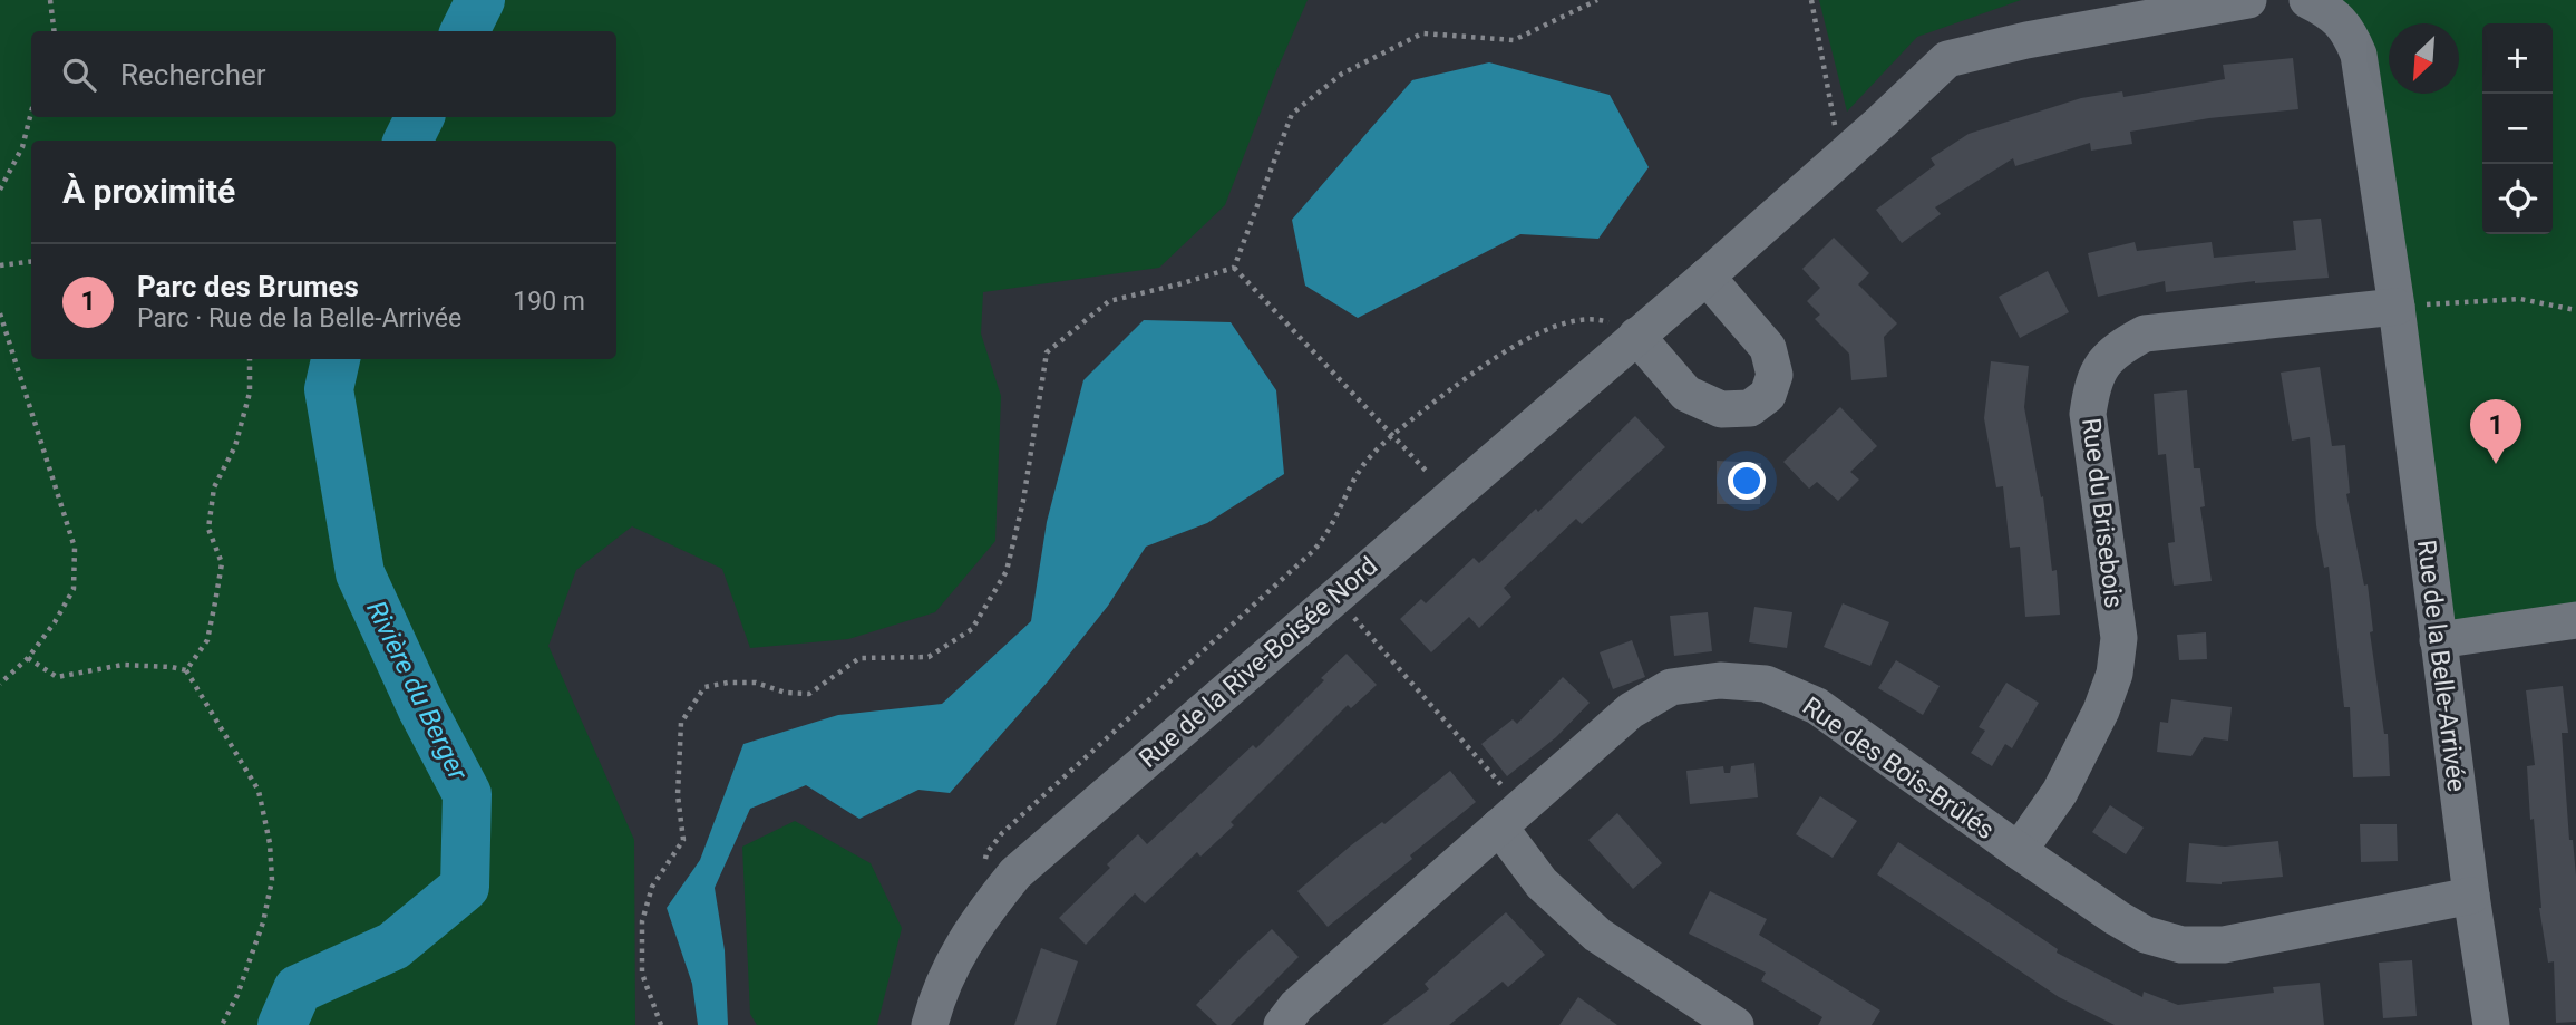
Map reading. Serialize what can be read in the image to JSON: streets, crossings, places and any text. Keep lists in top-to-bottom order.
{
  "streets": {
    "street": [
      "Rue du Brisebois",
      "Rue de la Rive-Boisée Nord",
      "Rue de la Belle-Arrivée",
      "Rue des Bois-Brûlés"
    ]
  },
  "crossings": [
    ["Rue du Brisebois", "Rue de la Belle-Arrivée"],
    ["Rue du Brisebois", "Rue des Bois-Brûlés"],
    ["Rue de la Belle-Arrivée", "Rue des Bois-Brûlés"]
  ],
  "water": ["Rivière du Berger"],
  "north": "bottom left",
  "page": {
    "map_buttons": ["+", "−"],
    "search": "Rechercher",
    "heading": "À proximité",
    "list": [
      {
        "mark": "1",
        "name": "Parc des Brumes",
        "note": "Parc · Rue de la Belle-Arrivée",
        "value": "190 m"
      }
    ],
    "pins": "1"
  }
}
